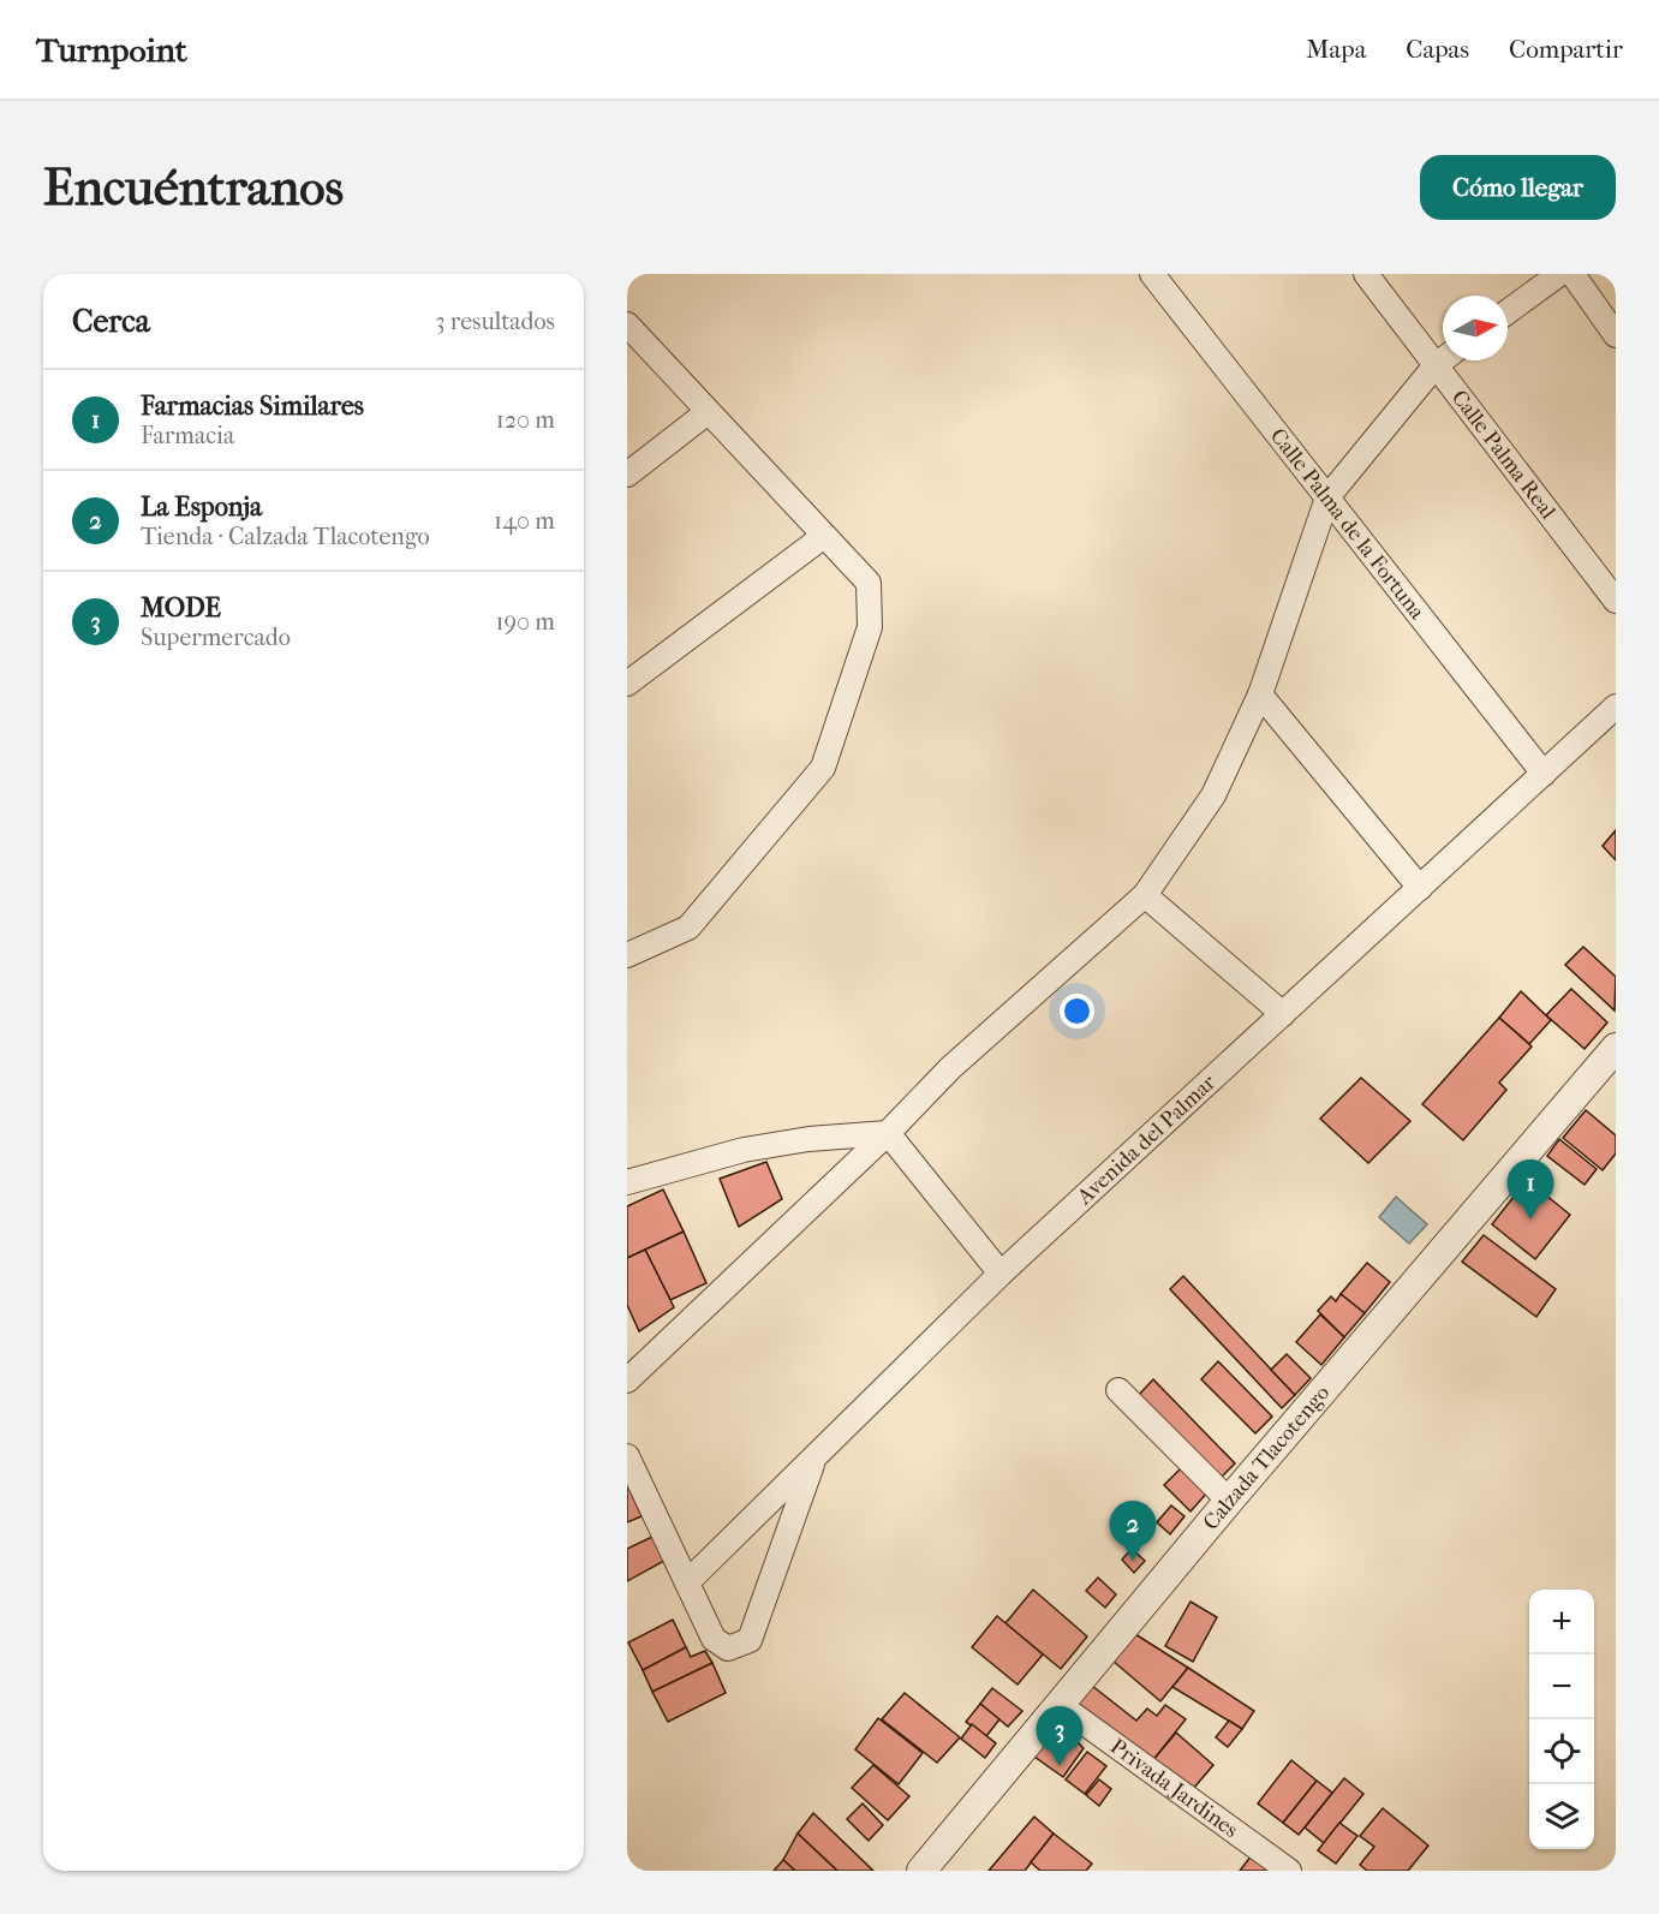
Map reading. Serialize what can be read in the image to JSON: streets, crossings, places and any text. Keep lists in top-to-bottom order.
{
  "streets": {
    "street": [
      "Calle Palma Real",
      "Calle Palma de la Fortuna",
      "Avenida del Palmar",
      "Calzada Tlacotengo",
      "Privada Jardines"
    ]
  },
  "crossings": [
    ["Calle Palma de la Fortuna", "Avenida del Palmar"],
    ["Calzada Tlacotengo", "Privada Jardines"]
  ],
  "north": "right",
  "page": {
    "header": "Turnpoint",
    "nav": ["Mapa", "Capas", "Compartir"],
    "buttons": "Cómo llegar",
    "title": "Encuéntranos",
    "heading": ["Cerca", "3 resultados"],
    "list": [
      {
        "mark": "1",
        "name": "Farmacias Similares",
        "note": "Farmacia",
        "value": "120 m"
      },
      {
        "mark": "2",
        "name": "La Esponja",
        "note": "Tienda · Calzada Tlacotengo",
        "value": "140 m"
      },
      {
        "mark": "3",
        "name": "MODE",
        "note": "Supermercado",
        "value": "190 m"
      }
    ],
    "pins": ["1", "2", "3"],
    "map_buttons": ["+", "−"]
  }
}
